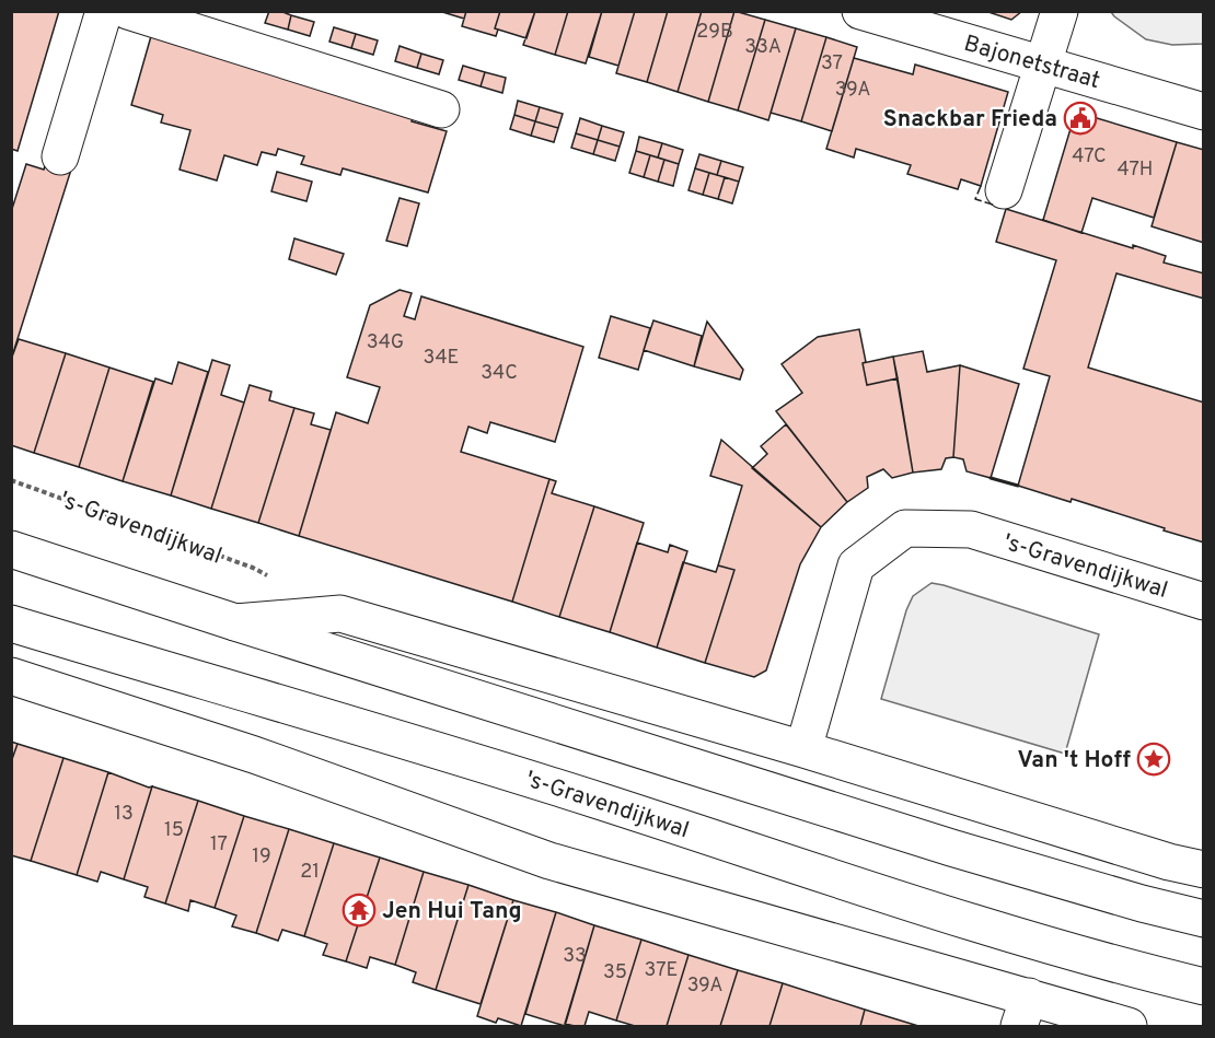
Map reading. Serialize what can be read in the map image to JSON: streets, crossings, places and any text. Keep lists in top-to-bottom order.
{
  "streets": {
    "street": ["Bajonetstraat", "'s-Gravendijkwal"]
  },
  "places": {
    "public building": ["Snackbar Frieda"],
    "place": ["Van 't Hoff"],
    "temple": ["Jen Hui Tang"]
  },
  "house_numbers": [
    "29B",
    "33A",
    "37",
    "39A",
    "47C",
    "47H",
    "34G",
    "34E",
    "34C",
    "13",
    "15",
    "17",
    "19",
    "21",
    "33",
    "37E",
    "35",
    "39A"
  ]
}
